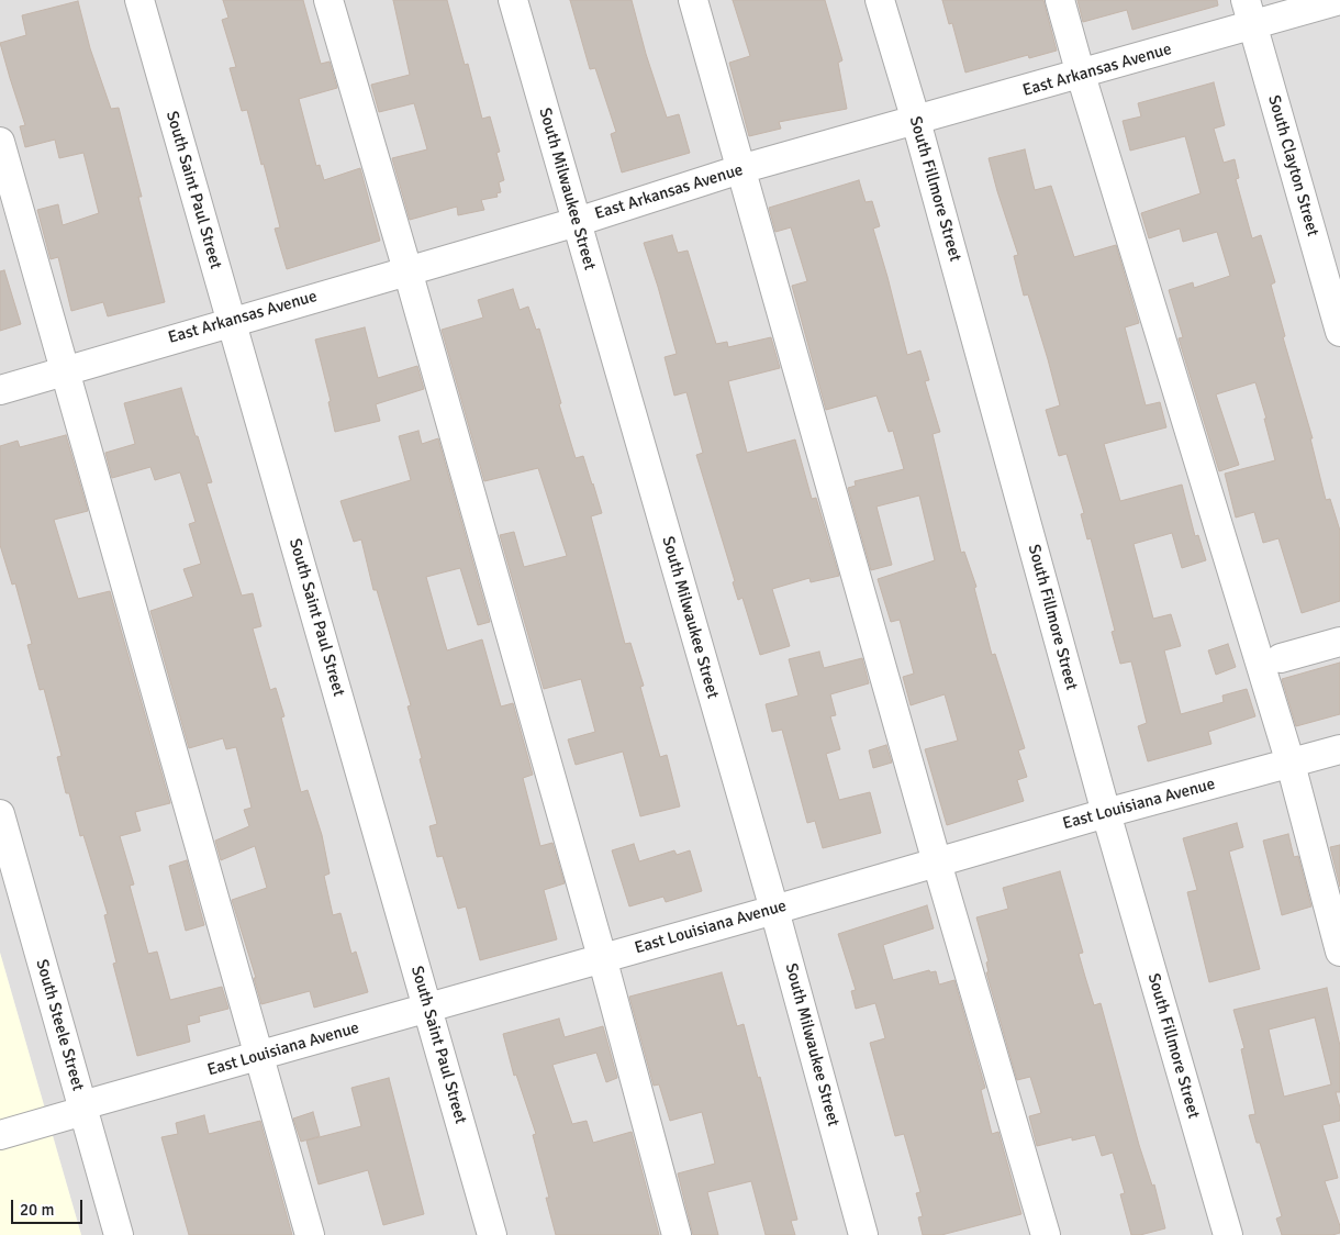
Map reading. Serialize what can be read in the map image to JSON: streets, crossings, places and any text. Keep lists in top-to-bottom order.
{
  "streets": {
    "street": [
      "East Arkansas Avenue",
      "South Clayton Street",
      "South Milwaukee Street",
      "South Fillmore Street",
      "South Saint Paul Street",
      "East Louisiana Avenue",
      "South Steele Street"
    ]
  },
  "crossings": [
    ["East Arkansas Avenue", "South Clayton Street"],
    ["East Arkansas Avenue", "South Milwaukee Street"],
    ["East Arkansas Avenue", "South Fillmore Street"],
    ["East Arkansas Avenue", "South Saint Paul Street"],
    ["South Milwaukee Street", "East Louisiana Avenue"],
    ["South Fillmore Street", "East Louisiana Avenue"],
    ["South Saint Paul Street", "East Louisiana Avenue"],
    ["East Louisiana Avenue", "South Steele Street"]
  ],
  "scale_bar": "20 m"
}
